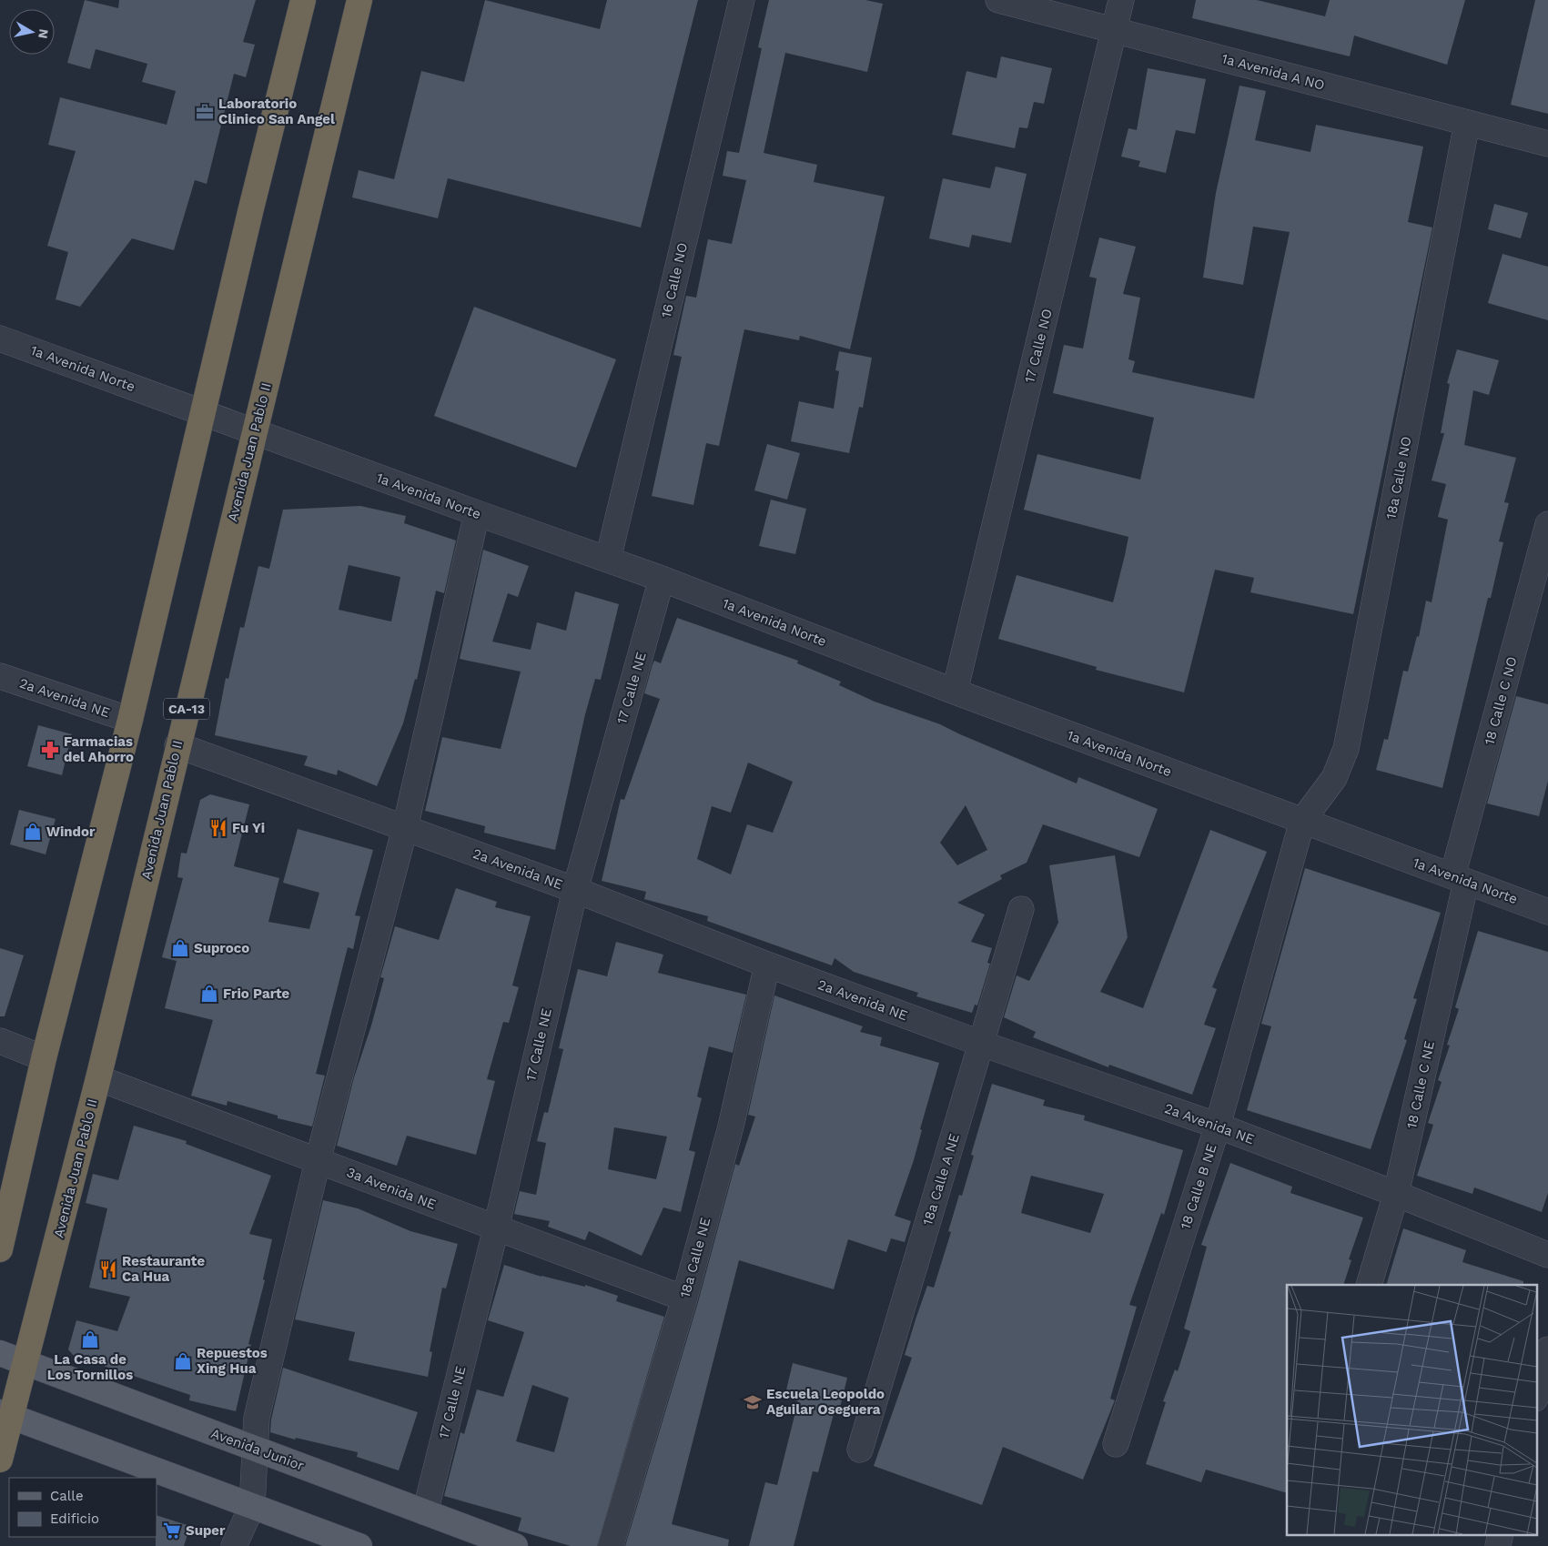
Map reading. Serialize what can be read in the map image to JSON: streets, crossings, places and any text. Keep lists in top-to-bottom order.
{
  "streets": {
    "highway": ["Avenida Juan Pablo II", "CA-13"],
    "main road": ["Avenida Junior"],
    "street": [
      "1a Avenida A NO",
      "16 Calle NO",
      "17 Calle NO",
      "1a Avenida Norte",
      "18a Calle NO",
      "17 Calle NE",
      "2a Avenida NE",
      "18 Calle C NO",
      "18 Calle C NE",
      "18a Calle A NE",
      "18 Calle B NE",
      "3a Avenida NE",
      "18a Calle NE"
    ]
  },
  "crossings": [
    ["1a Avenida A NO", "17 Calle NO"],
    ["1a Avenida A NO", "18a Calle NO"],
    ["16 Calle NO", "1a Avenida Norte"],
    ["17 Calle NO", "1a Avenida Norte"],
    ["1a Avenida Norte", "Avenida Juan Pablo II"],
    ["1a Avenida Norte", "18a Calle NO"],
    ["1a Avenida Norte", "17 Calle NE"],
    ["1a Avenida Norte", "18 Calle C NO"],
    ["1a Avenida Norte", "18 Calle C NE"],
    ["1a Avenida Norte", "18 Calle B NE"],
    ["Avenida Juan Pablo II", "2a Avenida NE"],
    ["Avenida Juan Pablo II", "3a Avenida NE"],
    ["Avenida Juan Pablo II", "Avenida Junior"],
    ["18a Calle NO", "18 Calle B NE"],
    ["17 Calle NE", "2a Avenida NE"],
    ["17 Calle NE", "3a Avenida NE"],
    ["17 Calle NE", "Avenida Junior"],
    ["2a Avenida NE", "18 Calle C NE"],
    ["2a Avenida NE", "18a Calle A NE"],
    ["2a Avenida NE", "18 Calle B NE"],
    ["2a Avenida NE", "18a Calle NE"],
    ["18 Calle C NO", "18 Calle C NE"],
    ["3a Avenida NE", "18a Calle NE"]
  ],
  "places": {
    "office": ["Laboratorio Clinico San Angel"],
    "pharmacy": ["Farmacias del Ahorro"],
    "restaurant": ["Fu Yi", "Restaurante Ca Hua"],
    "shop": [
      "Windor",
      "Suproco",
      "Frio Parte",
      "La Casa de Los Tornillos",
      "Repuestos Xing Hua"
    ],
    "school or university": ["Escuela Leopoldo Aguilar Oseguera"],
    "supermarket": ["Super"]
  },
  "legend": ["Calle", "Edificio"],
  "north": "right"
}
